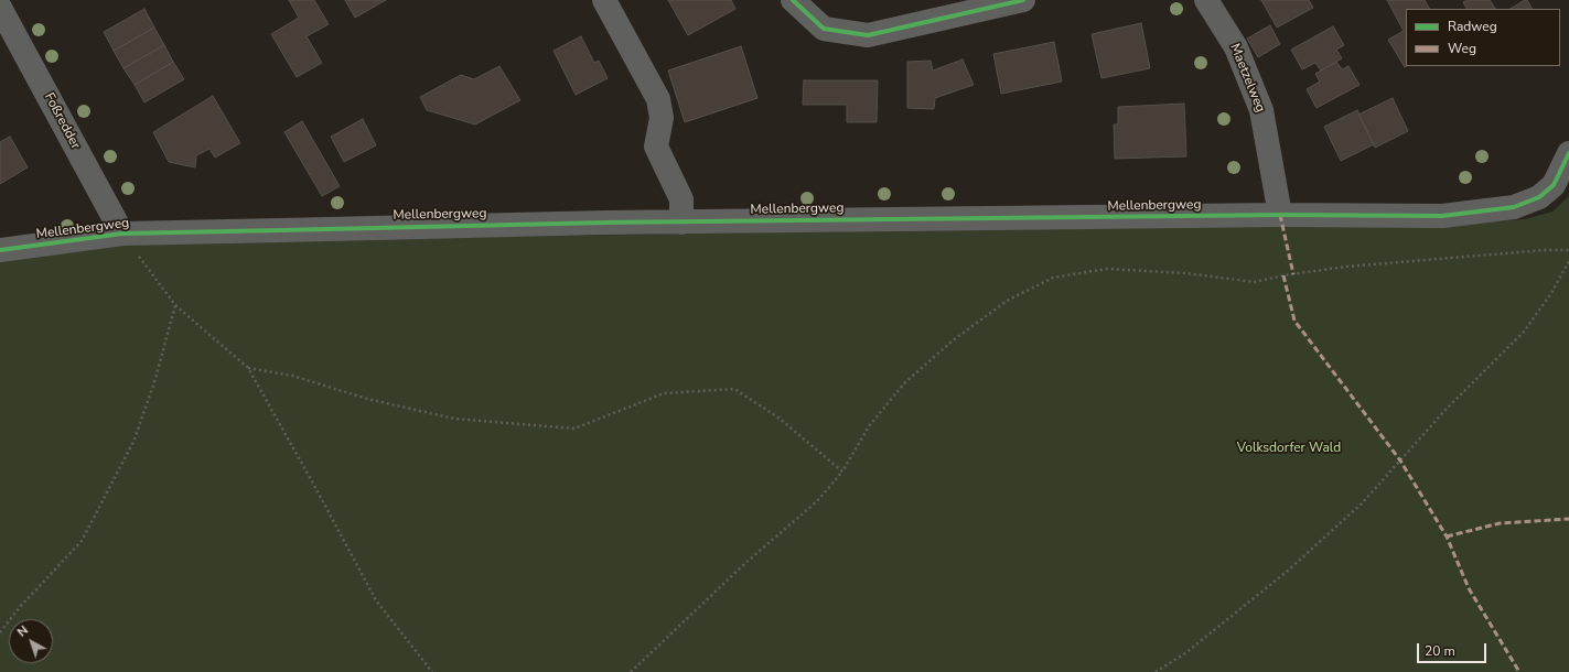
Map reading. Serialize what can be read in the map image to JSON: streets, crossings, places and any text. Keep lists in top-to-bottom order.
{
  "streets": {
    "street": ["Maetzelweg", "Foßredder", "Mellenbergweg"]
  },
  "crossings": [
    ["Maetzelweg", "Mellenbergweg"],
    ["Foßredder", "Mellenbergweg"]
  ],
  "parks": ["Volksdorfer Wald"],
  "legend": ["Radweg", "Weg"],
  "scale_bar": "20 m",
  "north": "top left"
}
